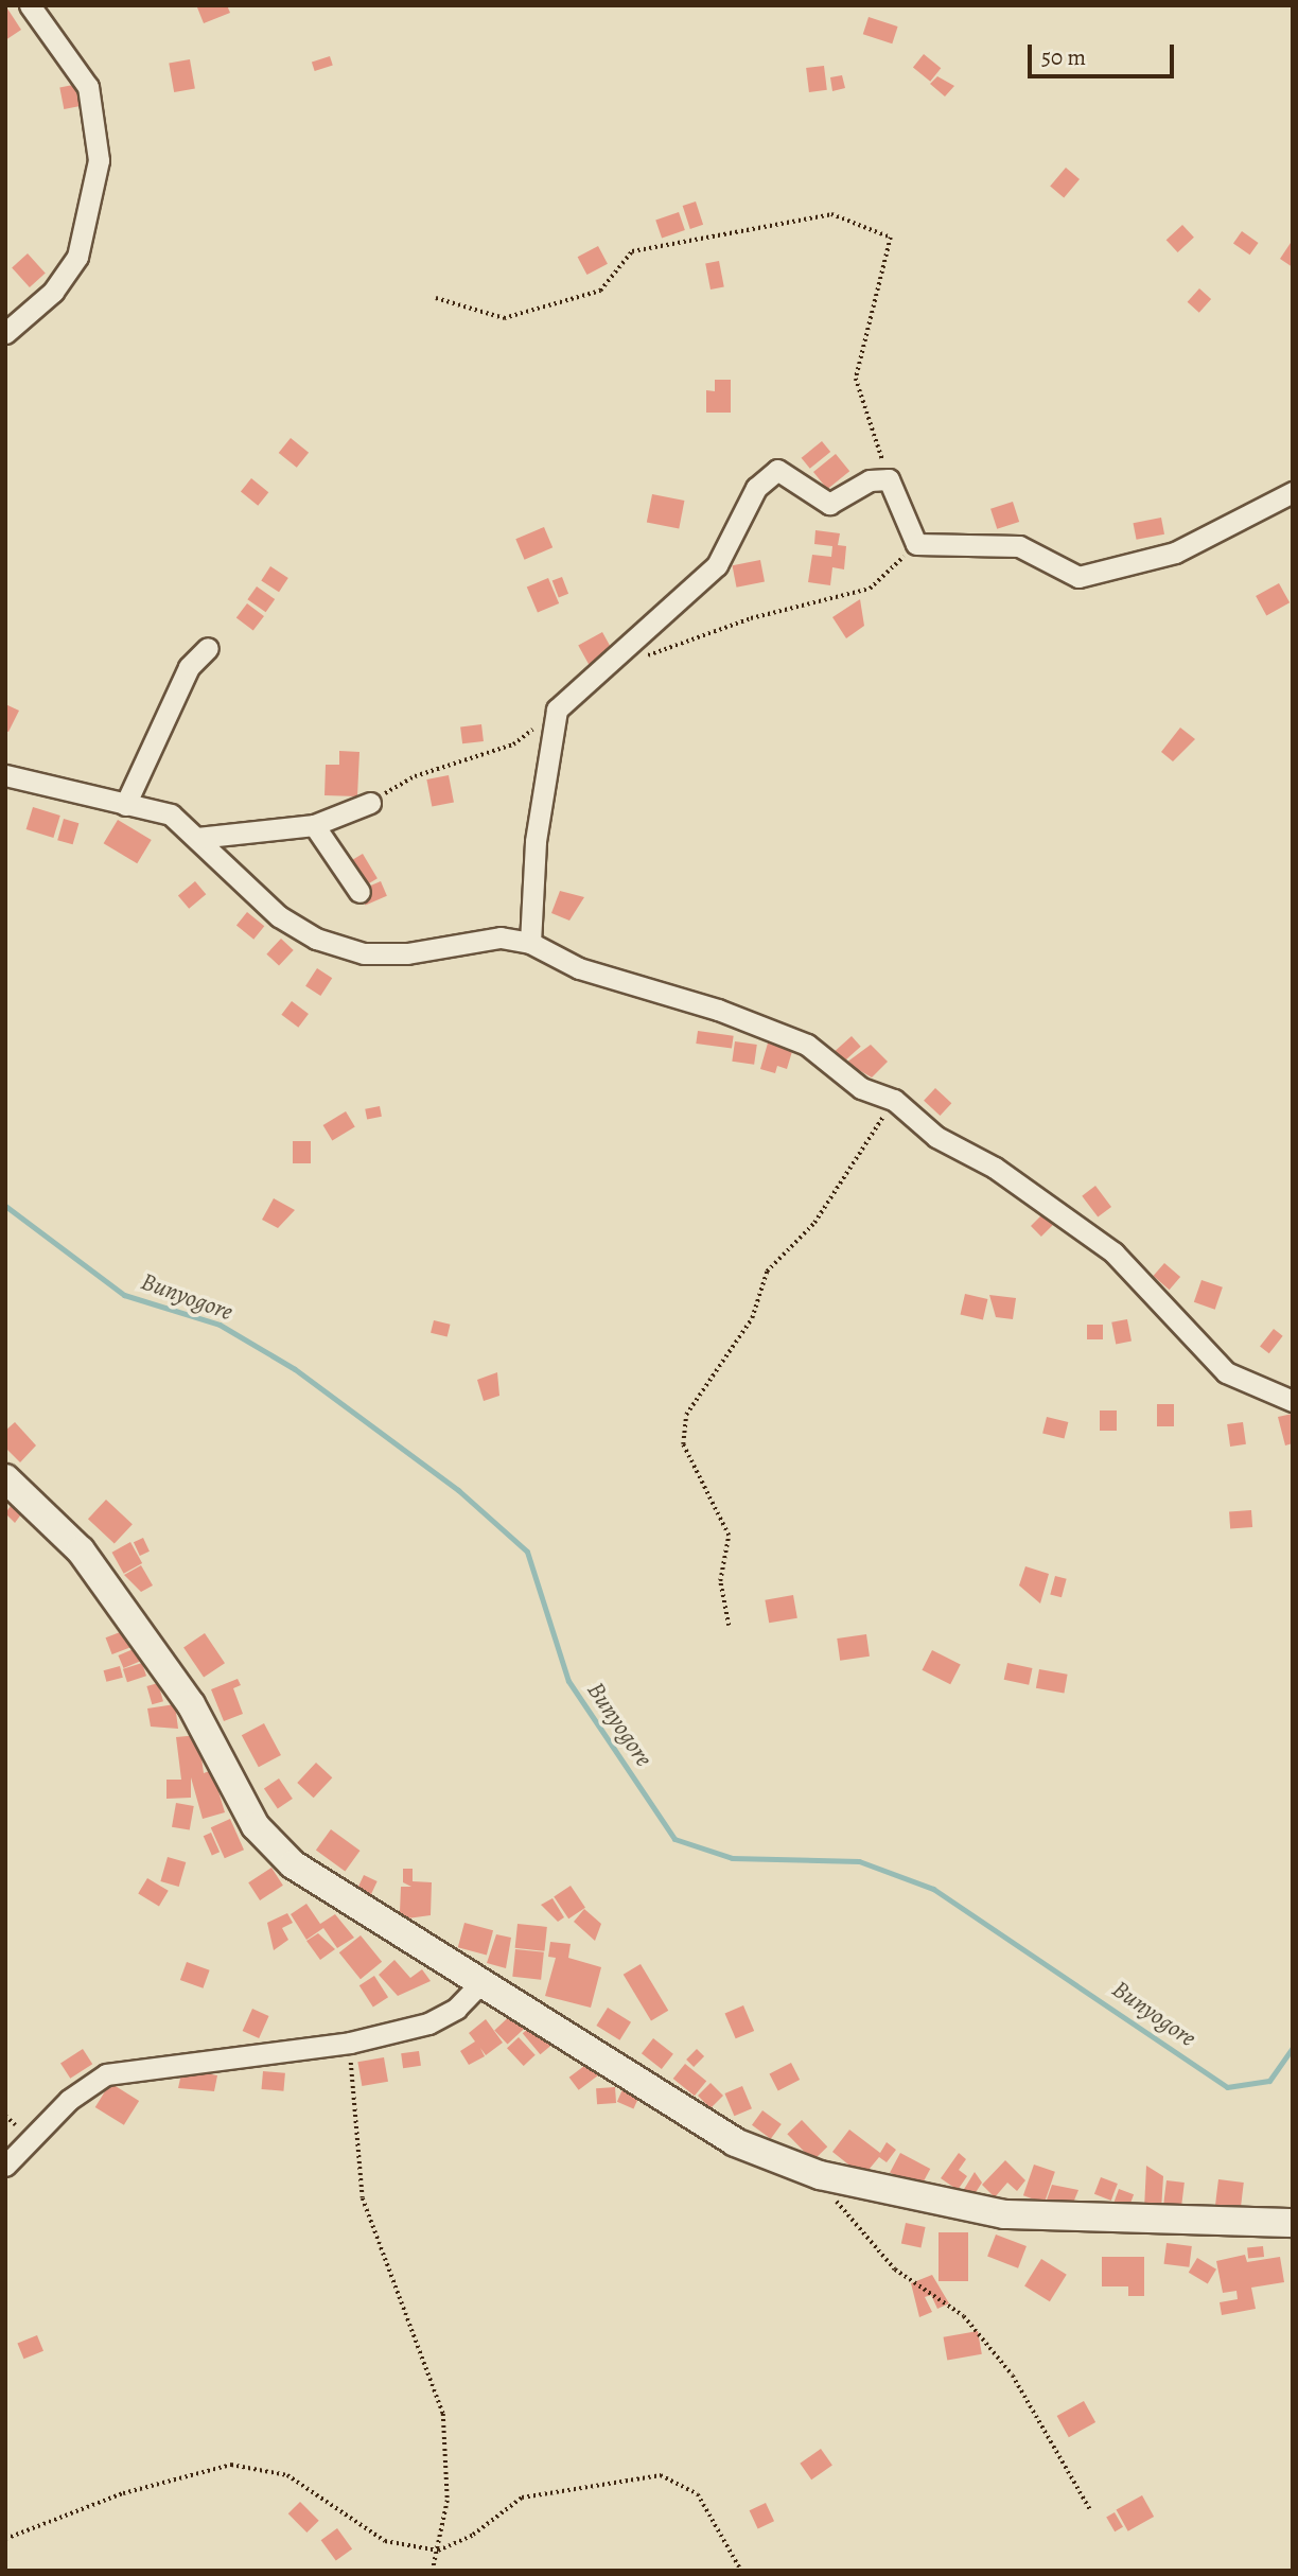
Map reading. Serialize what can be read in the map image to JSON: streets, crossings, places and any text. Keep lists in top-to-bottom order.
{
  "water": ["Bunyogore"],
  "scale_bar": "50 m"
}
